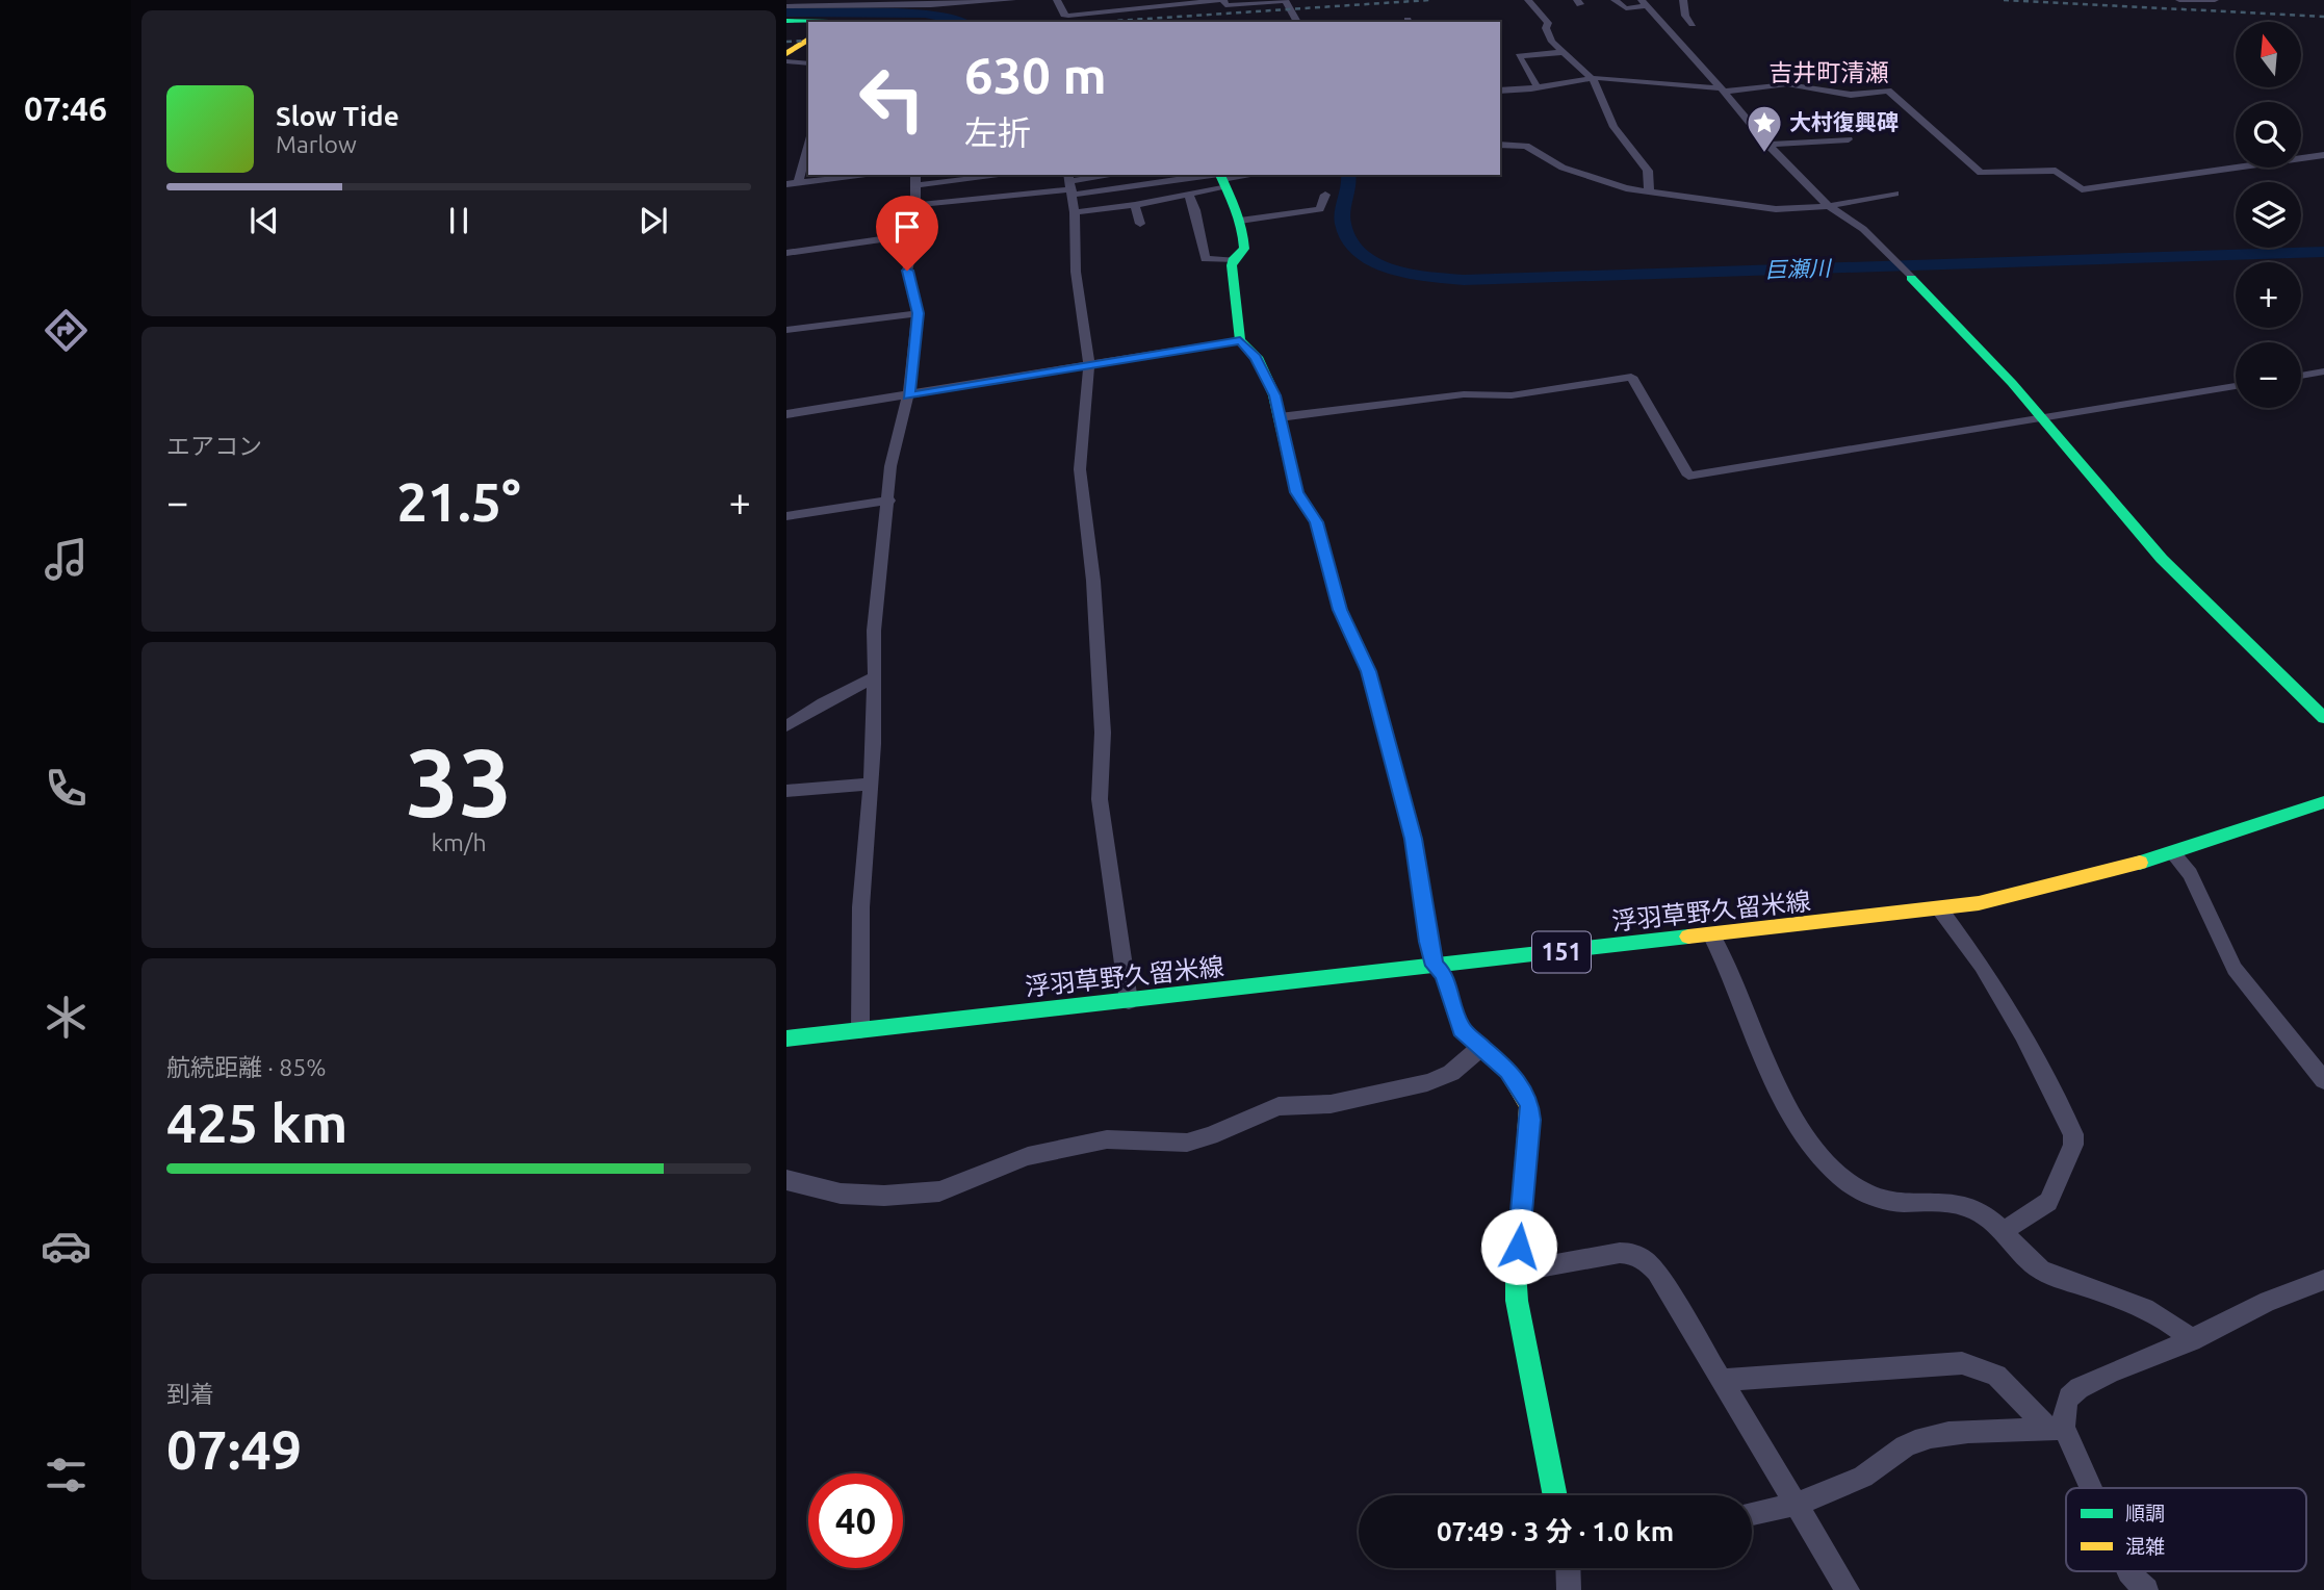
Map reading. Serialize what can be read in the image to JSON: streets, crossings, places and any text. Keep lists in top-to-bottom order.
{
  "streets": {
    "street": ["浮羽草野久留米線", "151"]
  },
  "districts": ["吉井町清瀬"],
  "water": ["巨瀬川"],
  "places": {
    "place": ["大村復興碑"]
  },
  "legend": ["順調", "混雑"],
  "north": "top",
  "page": {
    "tabs": "07:46",
    "map_buttons": ["+", "−"],
    "turn": ["630 m", "左折"],
    "song": ["Slow Tide", "Marlow"],
    "tile": [
      "エアコン",
      ["33", "km/h"],
      ["航続距離 · 85%", "425 km"],
      ["到着", "07:49"]
    ],
    "heat": ["−", "21.5°", "+"],
    "limit": "40",
    "trip": "07:49 · 3 分 · 1.0 km"
  }
}
